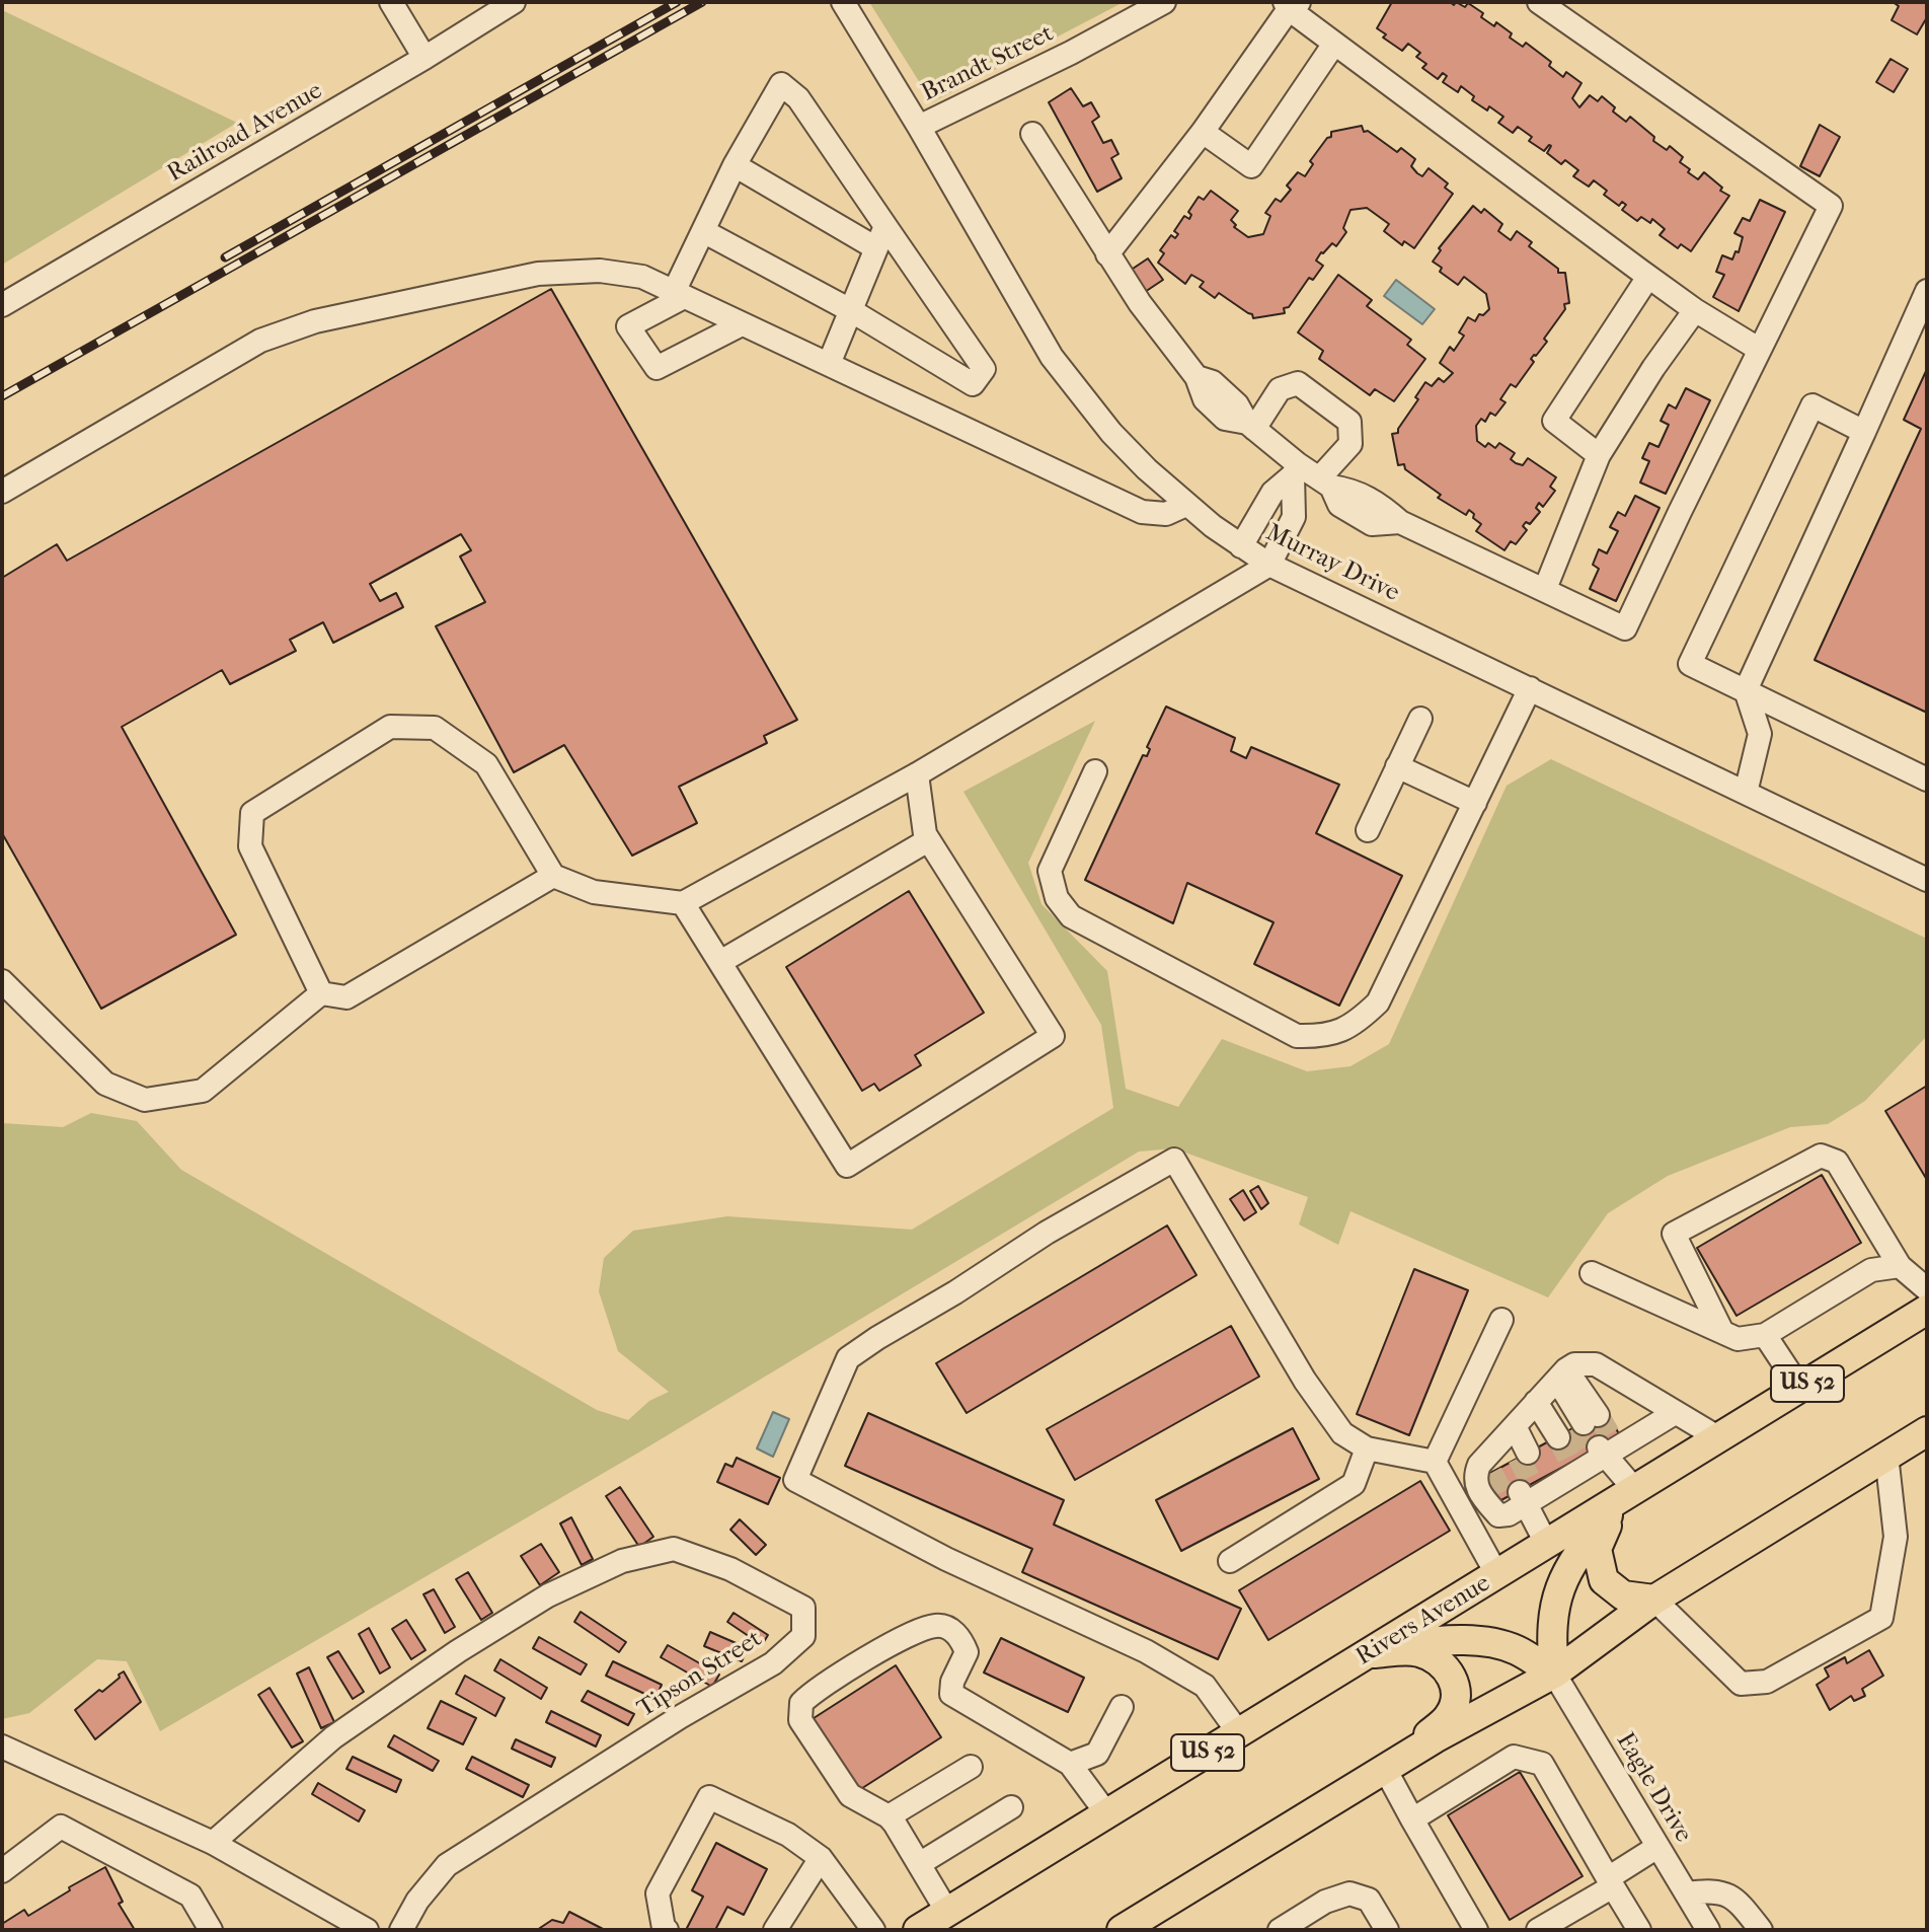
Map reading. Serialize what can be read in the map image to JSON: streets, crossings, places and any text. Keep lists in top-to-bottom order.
{
  "streets": {
    "main road": ["US 52", "Rivers Avenue"],
    "street": [
      "Brandt Street",
      "Railroad Avenue",
      "Murray Drive",
      "Tipson Street",
      "Eagle Drive"
    ]
  },
  "crossings": [
    ["Brandt Street", "Murray Drive"]
  ]
}
